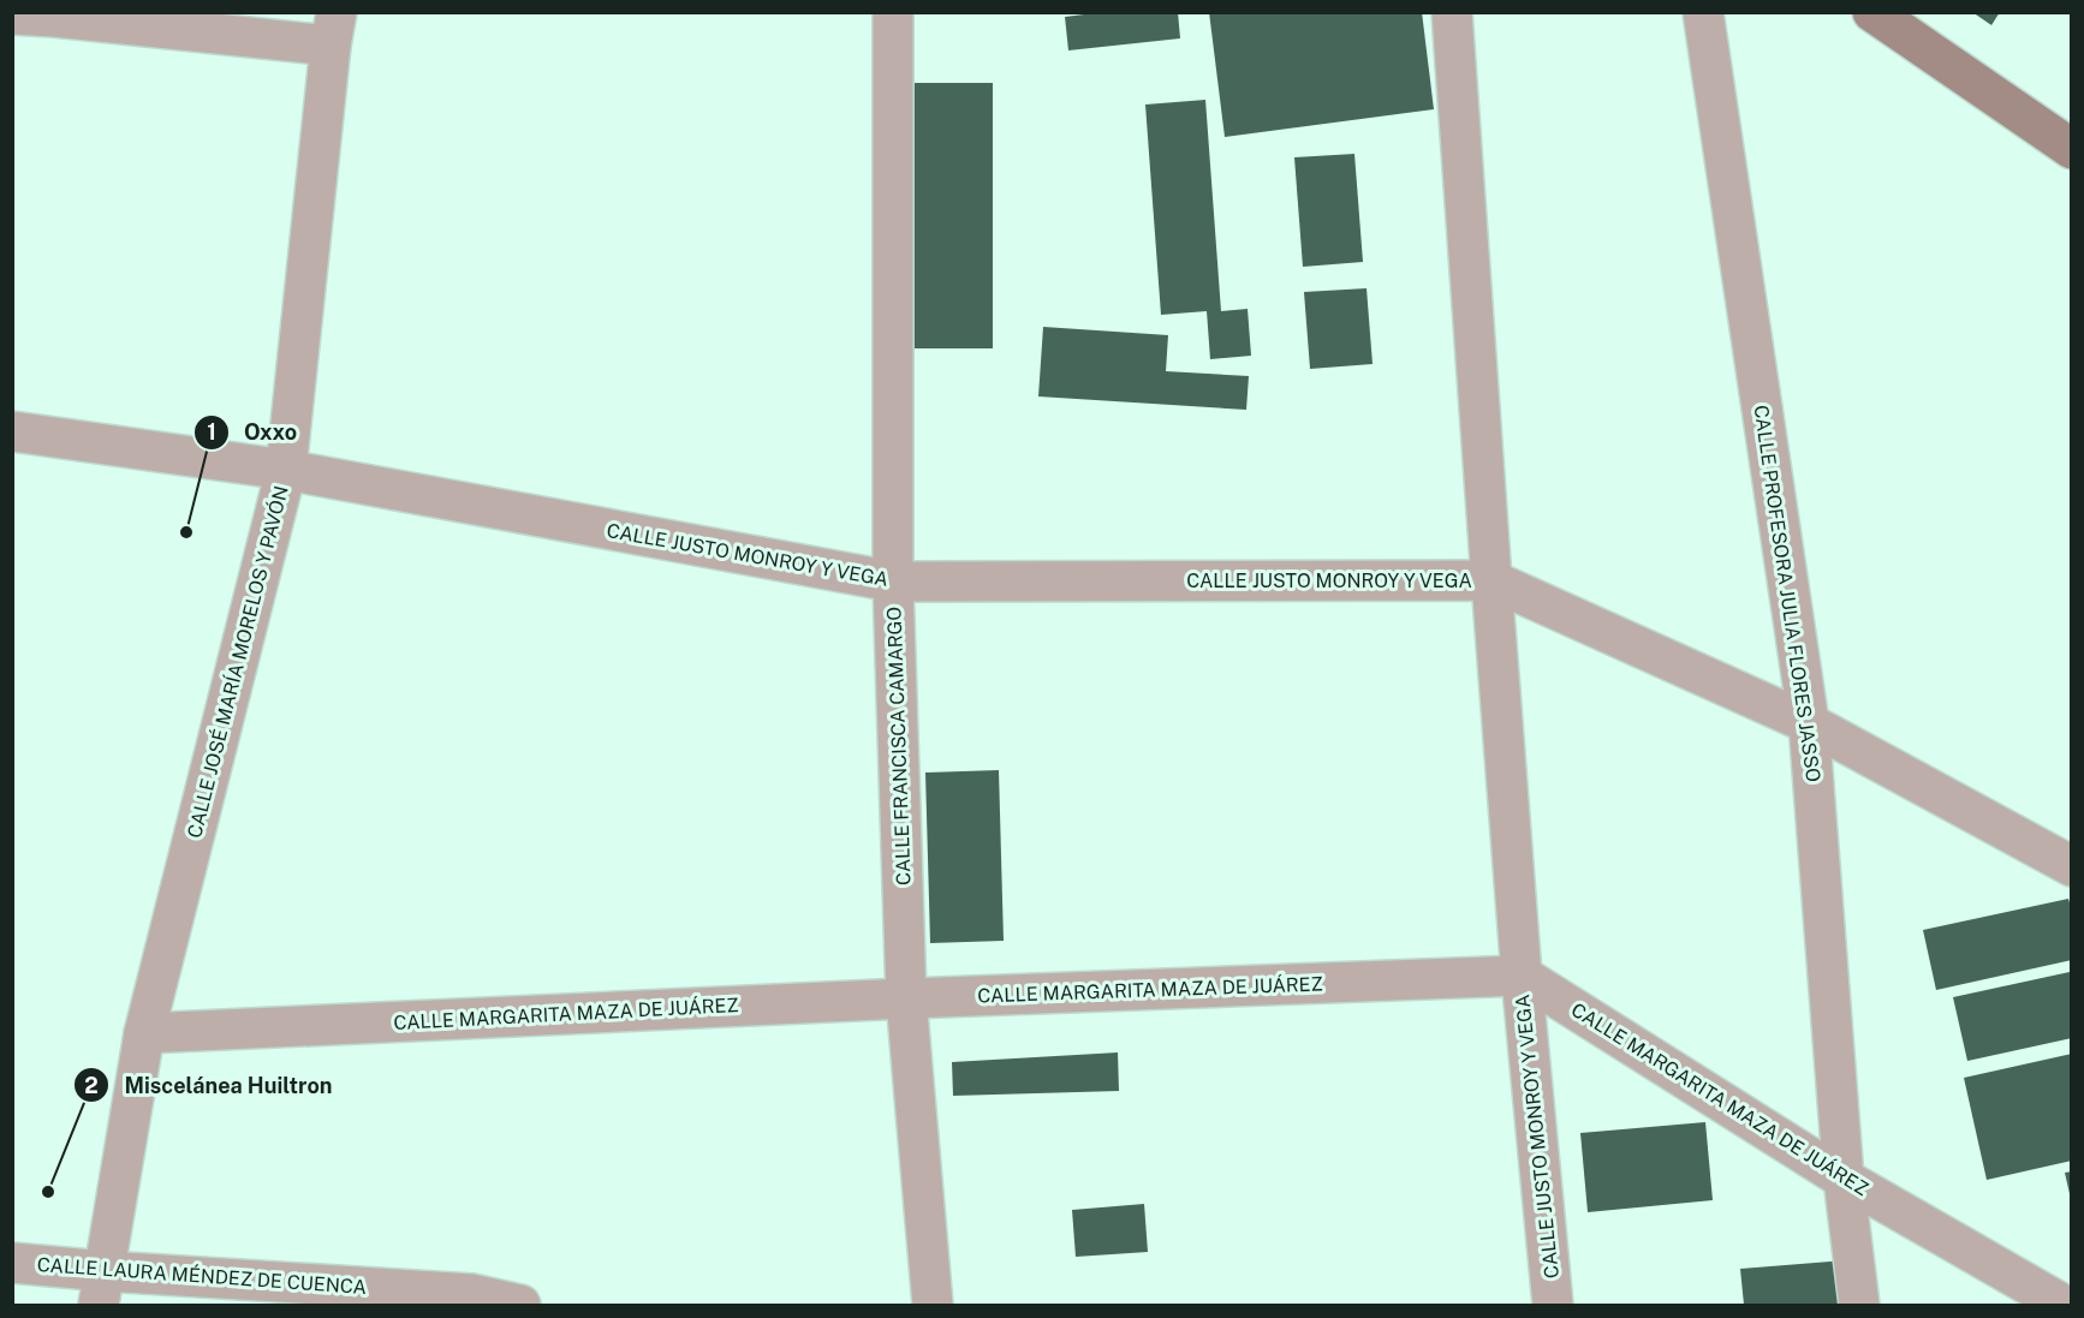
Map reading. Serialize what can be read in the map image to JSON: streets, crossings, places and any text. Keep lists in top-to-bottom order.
{
  "streets": {
    "street": [
      "CALLE JUSTO MONROY Y VEGA",
      "CALLE PROFESORA JULIA FLORES JASSO",
      "CALLE JOSÉ MARÍA MORELOS Y PAVÓN",
      "CALLE FRANCISCA CAMARGO",
      "CALLE MARGARITA MAZA DE JUÁREZ",
      "CALLE LAURA MÉNDEZ DE CUENCA"
    ]
  },
  "crossings": [
    ["CALLE JUSTO MONROY Y VEGA", "CALLE PROFESORA JULIA FLORES JASSO"],
    ["CALLE JUSTO MONROY Y VEGA", "CALLE JOSÉ MARÍA MORELOS Y PAVÓN"],
    ["CALLE JUSTO MONROY Y VEGA", "CALLE FRANCISCA CAMARGO"],
    ["CALLE JUSTO MONROY Y VEGA", "CALLE MARGARITA MAZA DE JUÁREZ"],
    ["CALLE PROFESORA JULIA FLORES JASSO", "CALLE MARGARITA MAZA DE JUÁREZ"],
    ["CALLE JOSÉ MARÍA MORELOS Y PAVÓN", "CALLE MARGARITA MAZA DE JUÁREZ"],
    ["CALLE JOSÉ MARÍA MORELOS Y PAVÓN", "CALLE LAURA MÉNDEZ DE CUENCA"],
    ["CALLE FRANCISCA CAMARGO", "CALLE MARGARITA MAZA DE JUÁREZ"]
  ],
  "places": ["Oxxo", "Miscelánea Huiltron"]
}
